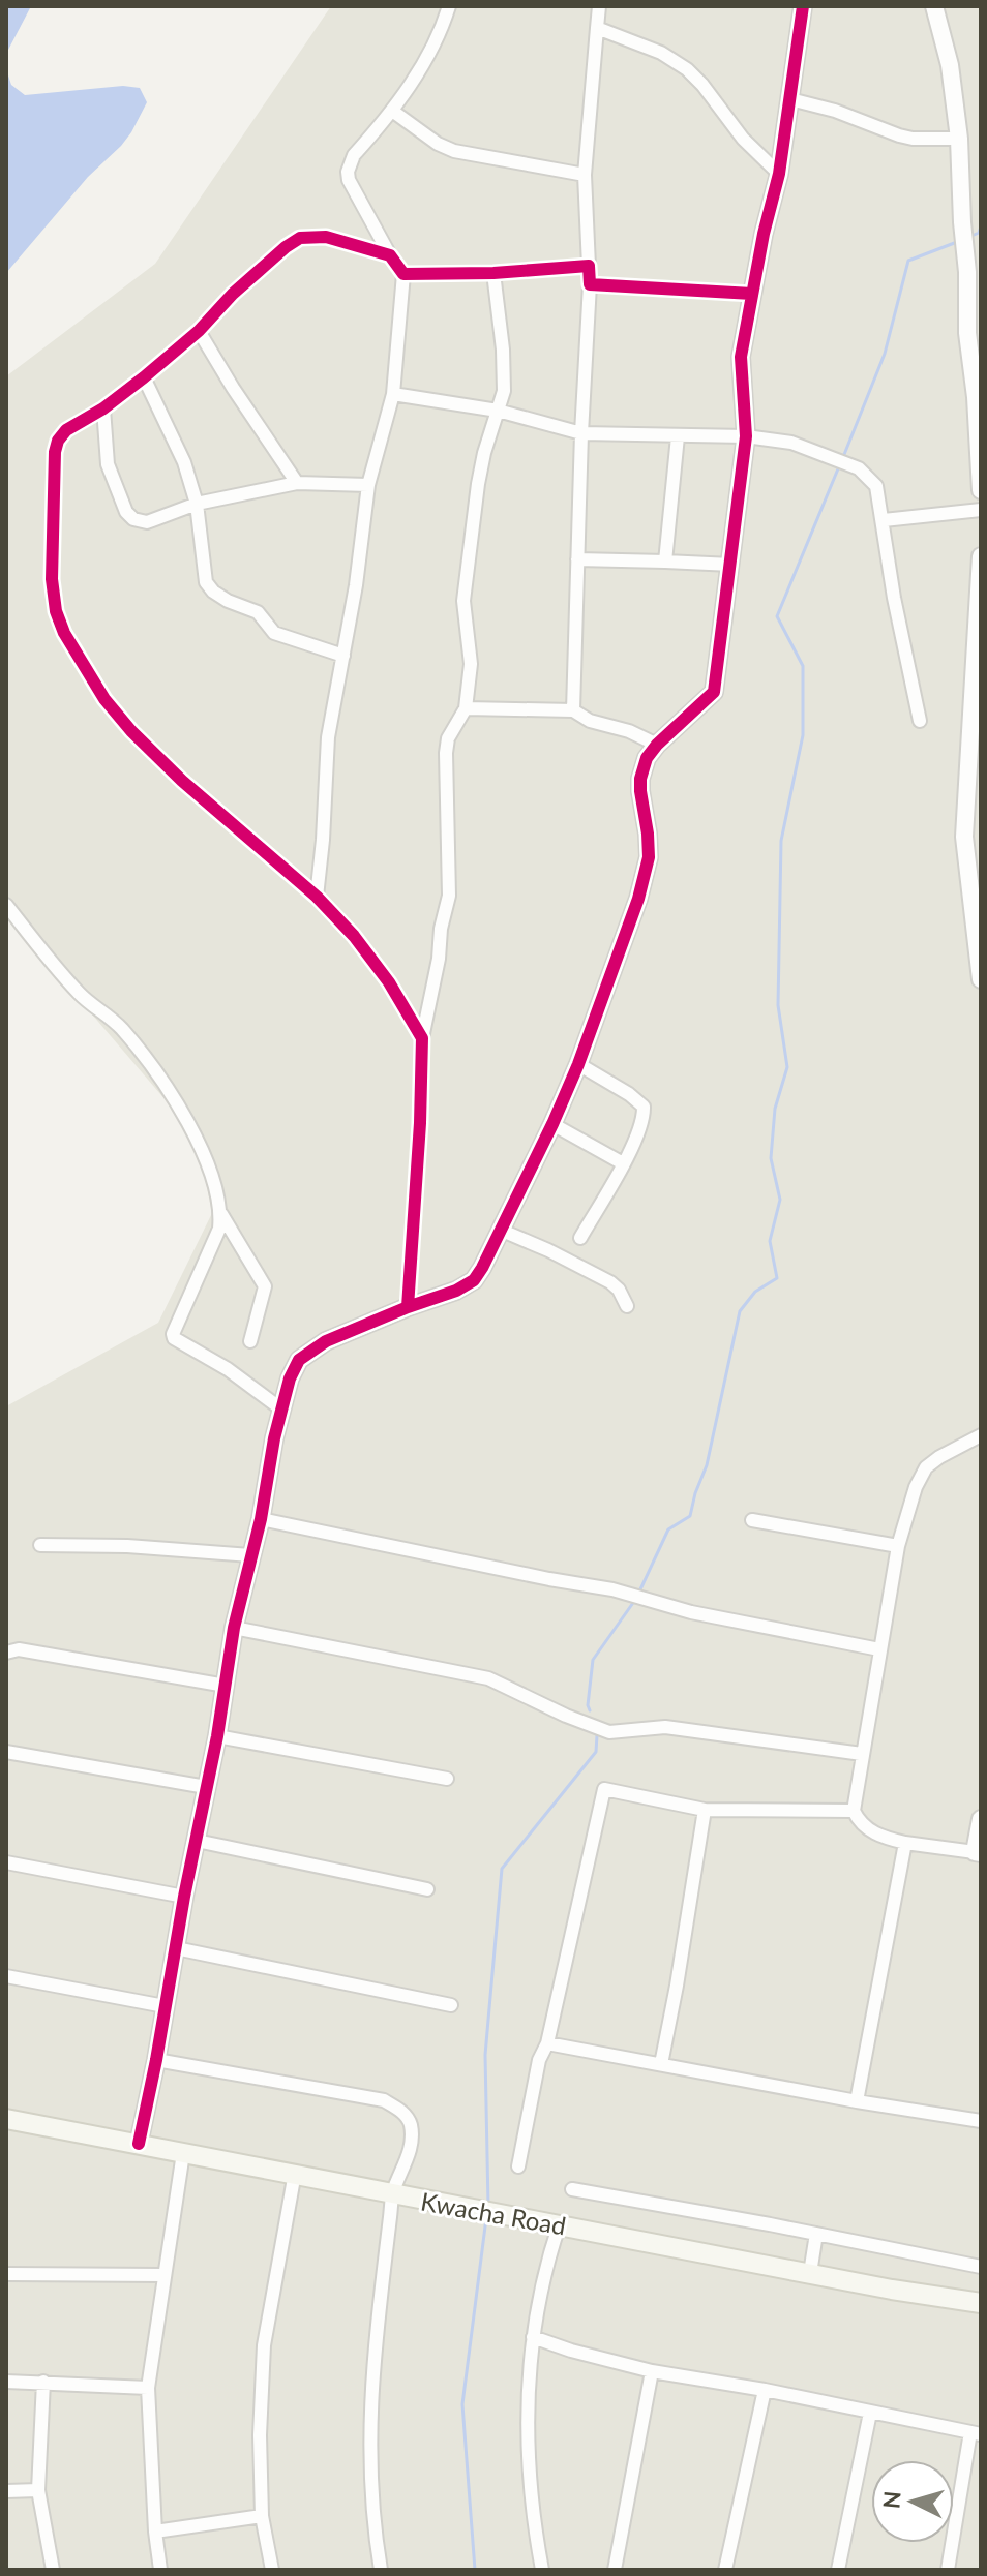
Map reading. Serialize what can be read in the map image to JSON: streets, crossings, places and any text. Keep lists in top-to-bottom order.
{
  "streets": {
    "main road": ["Kwacha Road"]
  },
  "north": "left"
}
